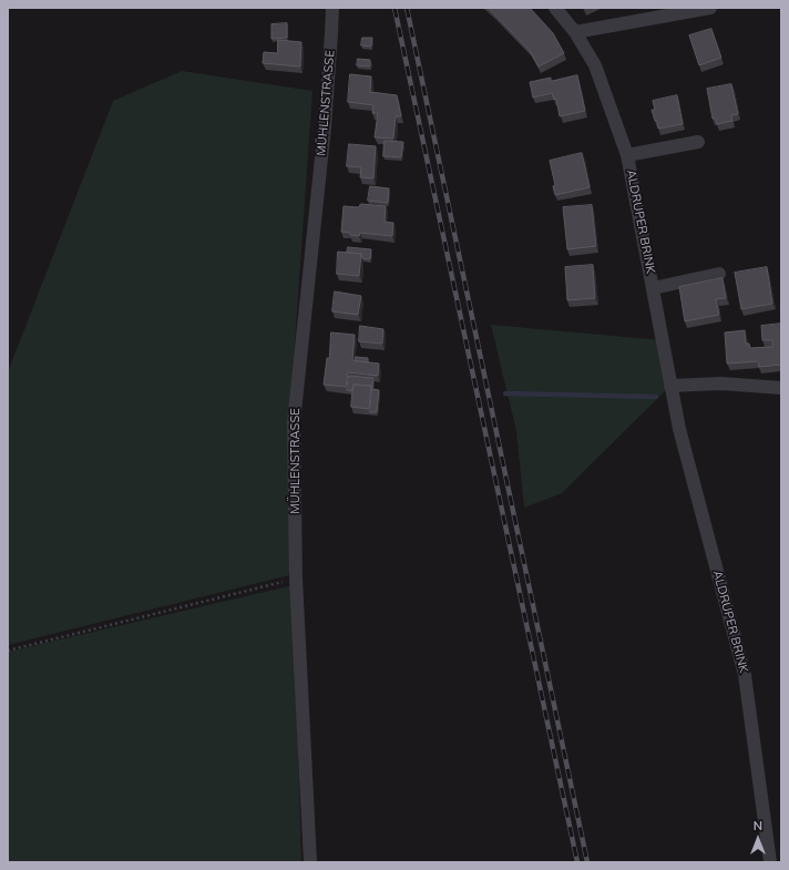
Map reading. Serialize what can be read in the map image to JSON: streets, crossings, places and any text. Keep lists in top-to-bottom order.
{
  "streets": {
    "street": ["MÜHLENSTRASSE", "ALDRUPER BRINK"]
  },
  "north": "top"
}
